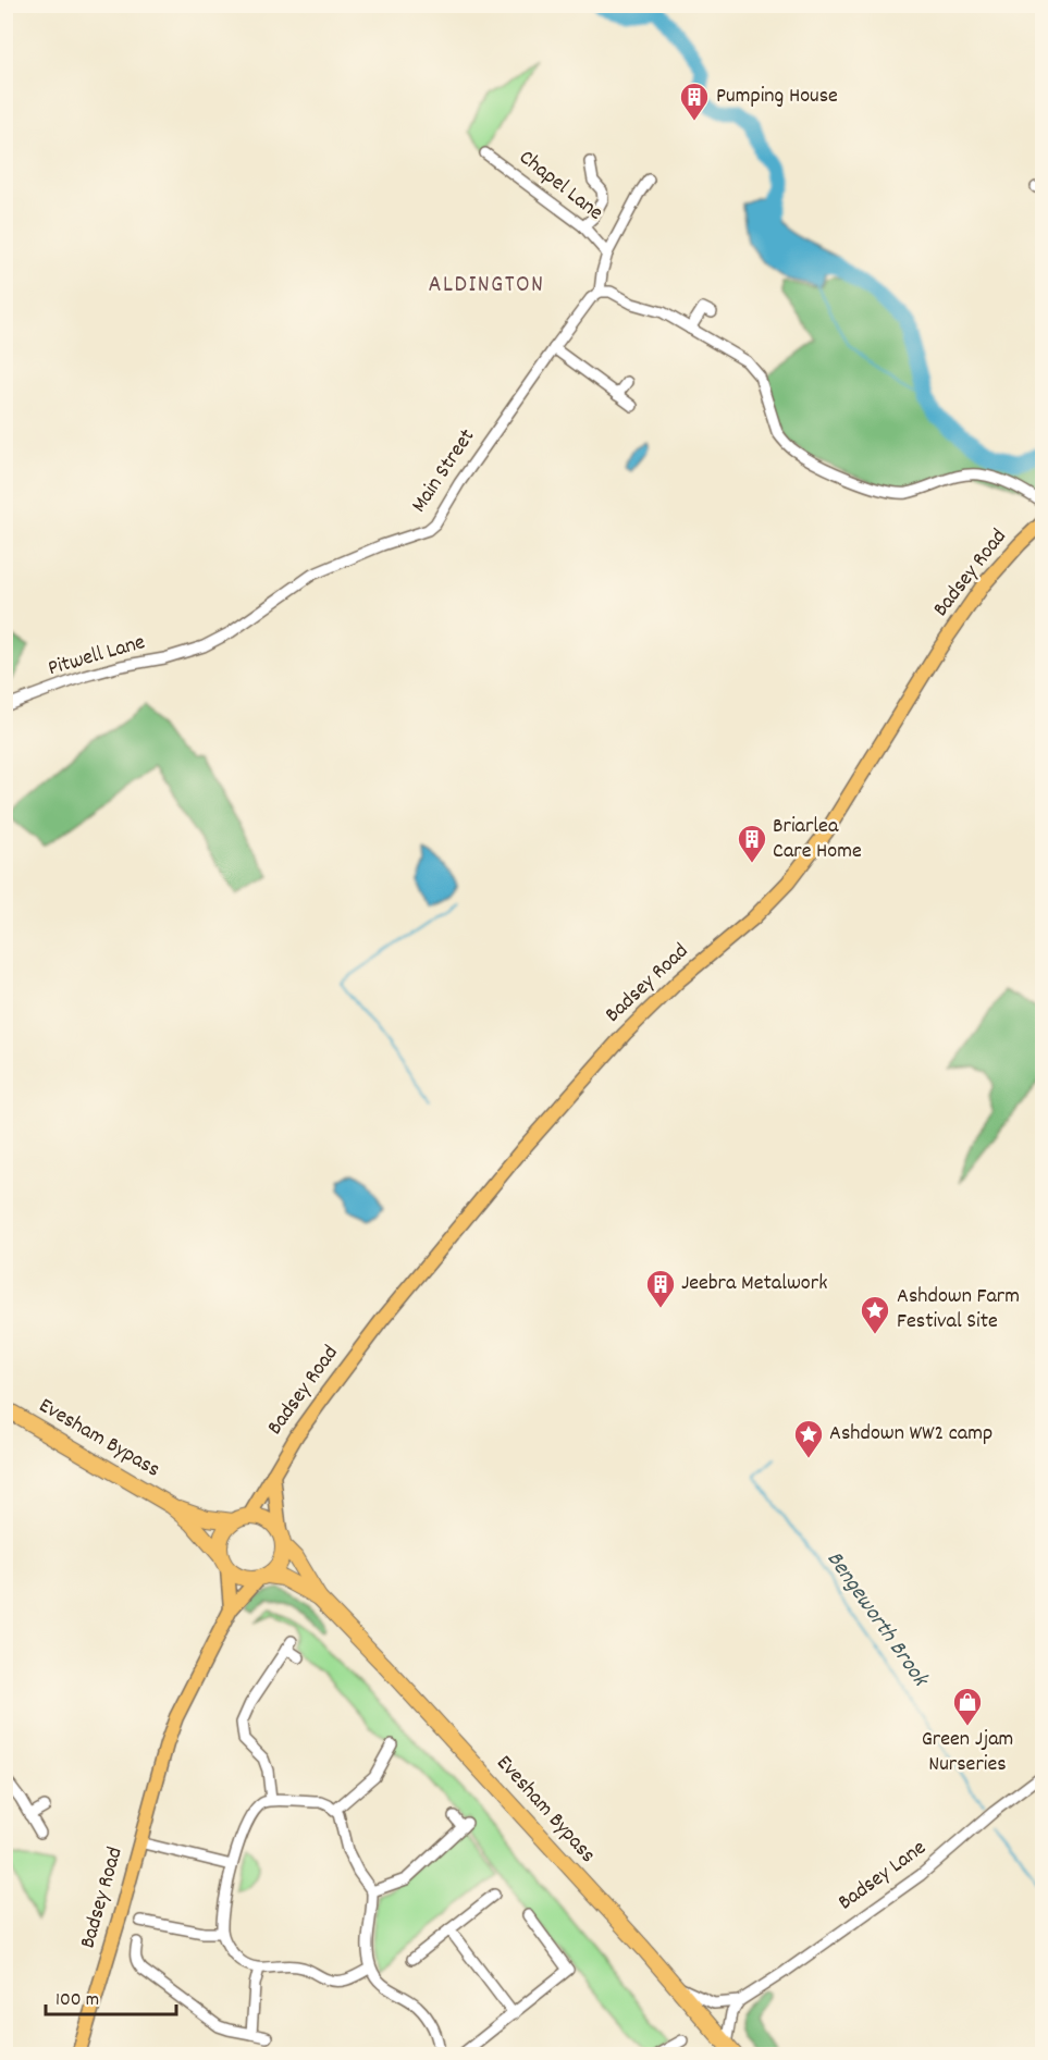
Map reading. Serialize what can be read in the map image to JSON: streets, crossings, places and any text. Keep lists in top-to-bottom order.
{
  "streets": {
    "highway": ["Evesham Bypass"],
    "main road": ["Badsey Road"],
    "street": [
      "Chapel Lane",
      "Main Street",
      "Pitwell Lane",
      "Badsey Lane"
    ]
  },
  "crossings": [
    ["Main Street", "Pitwell Lane"],
    ["Badsey Road", "Evesham Bypass"]
  ],
  "districts": ["ALDINGTON"],
  "water": ["Bengeworth Brook"],
  "places": {
    "building": ["Pumping House", "Briarlea Care Home", "Jeebra Metalwork"],
    "place": ["Ashdown Farm Festival Site", "Ashdown WW2 camp"],
    "shop": ["Green Jjam Nurseries"]
  },
  "scale_bar": "100 m"
}
